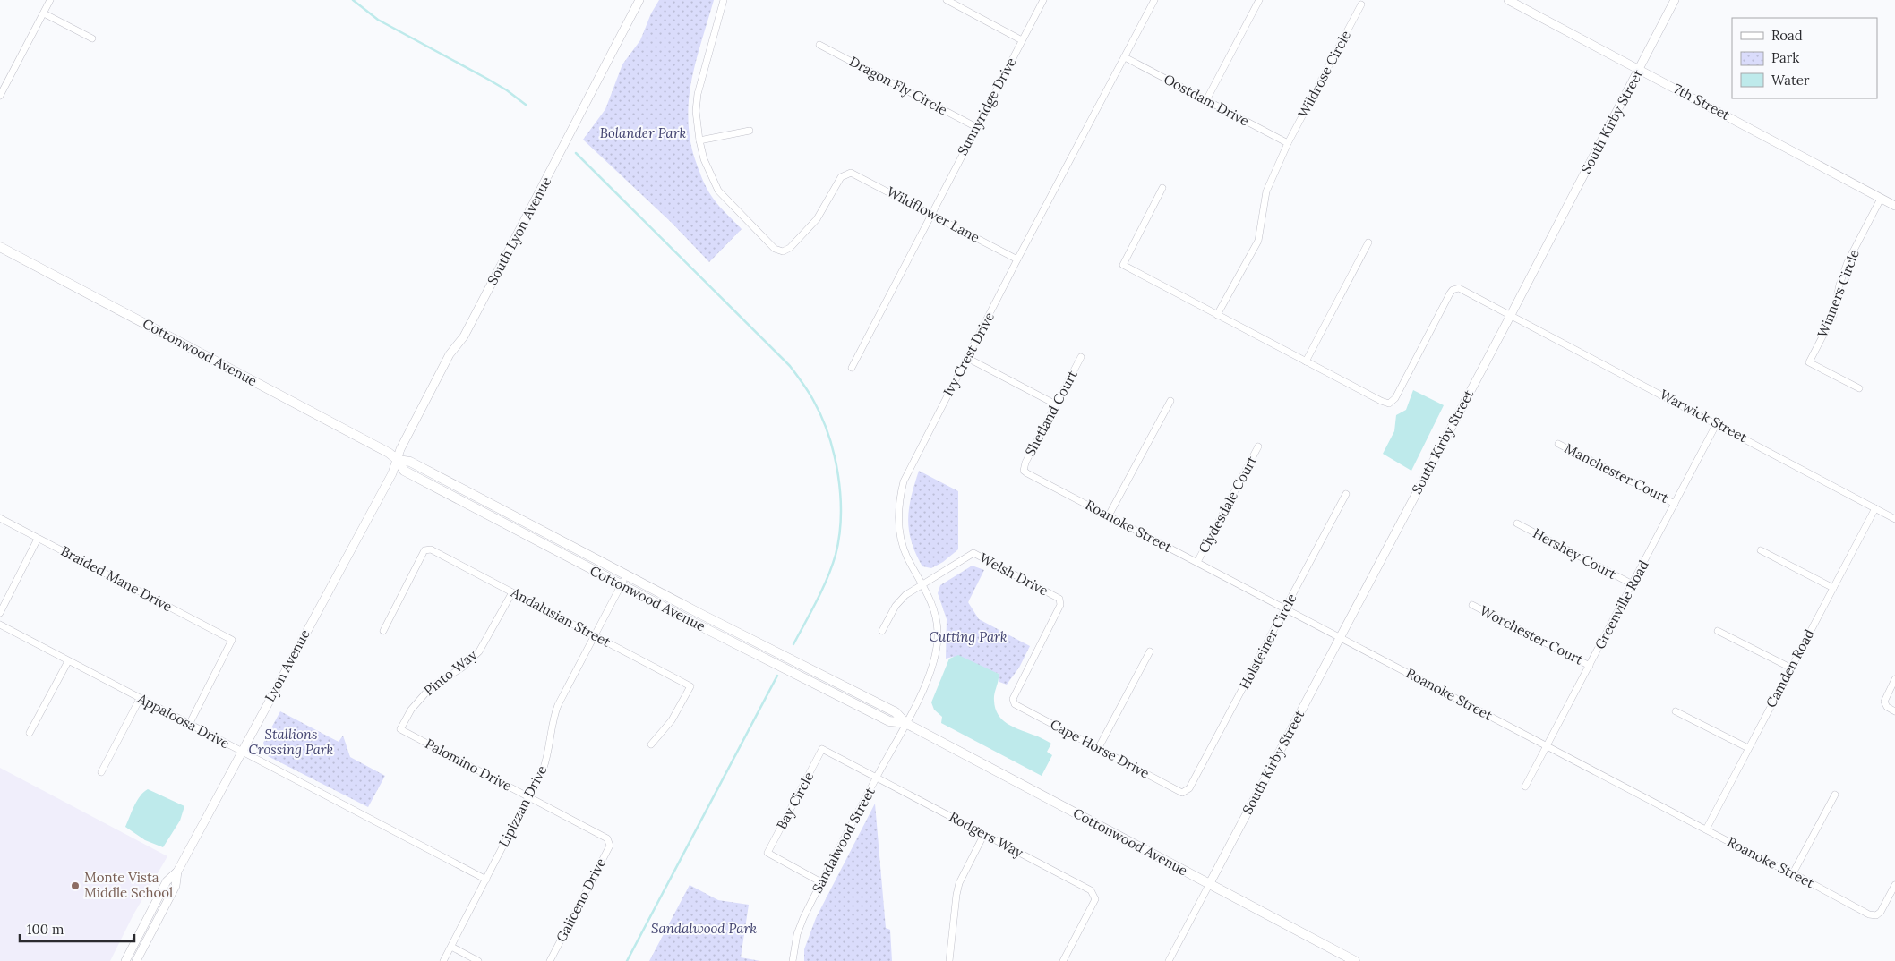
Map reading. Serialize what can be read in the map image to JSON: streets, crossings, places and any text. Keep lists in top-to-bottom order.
{
  "streets": {
    "main road": ["Cottonwood Avenue"],
    "street": [
      "Wildrose Circle",
      "Dragon Fly Circle",
      "Oostdam Drive",
      "7th Street",
      "Sunnyridge Drive",
      "South Kirby Street",
      "Wildflower Lane",
      "South Lyon Avenue",
      "Winners Circle",
      "Ivy Crest Drive",
      "Shetland Court",
      "Warwick Street",
      "Manchester Court",
      "Clydesdale Court",
      "Roanoke Street",
      "Hershey Court",
      "Welsh Drive",
      "Braided Mane Drive",
      "Greenville Road",
      "Andalusian Street",
      "Worchester Court",
      "Holsteiner Circle",
      "Lyon Avenue",
      "Camden Road",
      "Pinto Way",
      "Appaloosa Drive",
      "Cape Horse Drive",
      "Palomino Drive",
      "Bay Circle",
      "Lipizzan Drive",
      "Rodgers Way",
      "Sandalwood Street",
      "Galiceno Drive"
    ]
  },
  "crossings": [
    ["Wildrose Circle", "Oostdam Drive"],
    ["Dragon Fly Circle", "Sunnyridge Drive"],
    ["Oostdam Drive", "Ivy Crest Drive"],
    ["7th Street", "South Kirby Street"],
    ["7th Street", "Winners Circle"],
    ["Sunnyridge Drive", "Wildflower Lane"],
    ["South Kirby Street", "Cottonwood Avenue"],
    ["South Kirby Street", "Warwick Street"],
    ["South Kirby Street", "Roanoke Street"],
    ["Wildflower Lane", "Ivy Crest Drive"],
    ["South Lyon Avenue", "Cottonwood Avenue"],
    ["South Lyon Avenue", "Lyon Avenue"],
    ["Cottonwood Avenue", "Ivy Crest Drive"],
    ["Cottonwood Avenue", "Lyon Avenue"],
    ["Cottonwood Avenue", "Lipizzan Drive"],
    ["Cottonwood Avenue", "Sandalwood Street"],
    ["Ivy Crest Drive", "Welsh Drive"],
    ["Ivy Crest Drive", "Sandalwood Street"],
    ["Shetland Court", "Roanoke Street"],
    ["Warwick Street", "Greenville Road"],
    ["Warwick Street", "Camden Road"],
    ["Manchester Court", "Greenville Road"],
    ["Clydesdale Court", "Roanoke Street"],
    ["Roanoke Street", "Greenville Road"],
    ["Roanoke Street", "Holsteiner Circle"],
    ["Roanoke Street", "Camden Road"],
    ["Hershey Court", "Greenville Road"],
    ["Welsh Drive", "Cape Horse Drive"],
    ["Braided Mane Drive", "Appaloosa Drive"],
    ["Greenville Road", "Worchester Court"],
    ["Andalusian Street", "Pinto Way"],
    ["Andalusian Street", "Lipizzan Drive"],
    ["Holsteiner Circle", "Cape Horse Drive"],
    ["Lyon Avenue", "Appaloosa Drive"],
    ["Pinto Way", "Palomino Drive"],
    ["Appaloosa Drive", "Lipizzan Drive"],
    ["Palomino Drive", "Lipizzan Drive"],
    ["Palomino Drive", "Galiceno Drive"],
    ["Bay Circle", "Rodgers Way"],
    ["Bay Circle", "Sandalwood Street"],
    ["Rodgers Way", "Sandalwood Street"]
  ],
  "parks": [
    "Bolander Park",
    "Cutting Park",
    "Stallions Crossing Park",
    "Sandalwood Park"
  ],
  "places": ["Monte Vista Middle School"],
  "legend": ["Road", "Park", "Water"],
  "scale_bar": "100 m"
}
